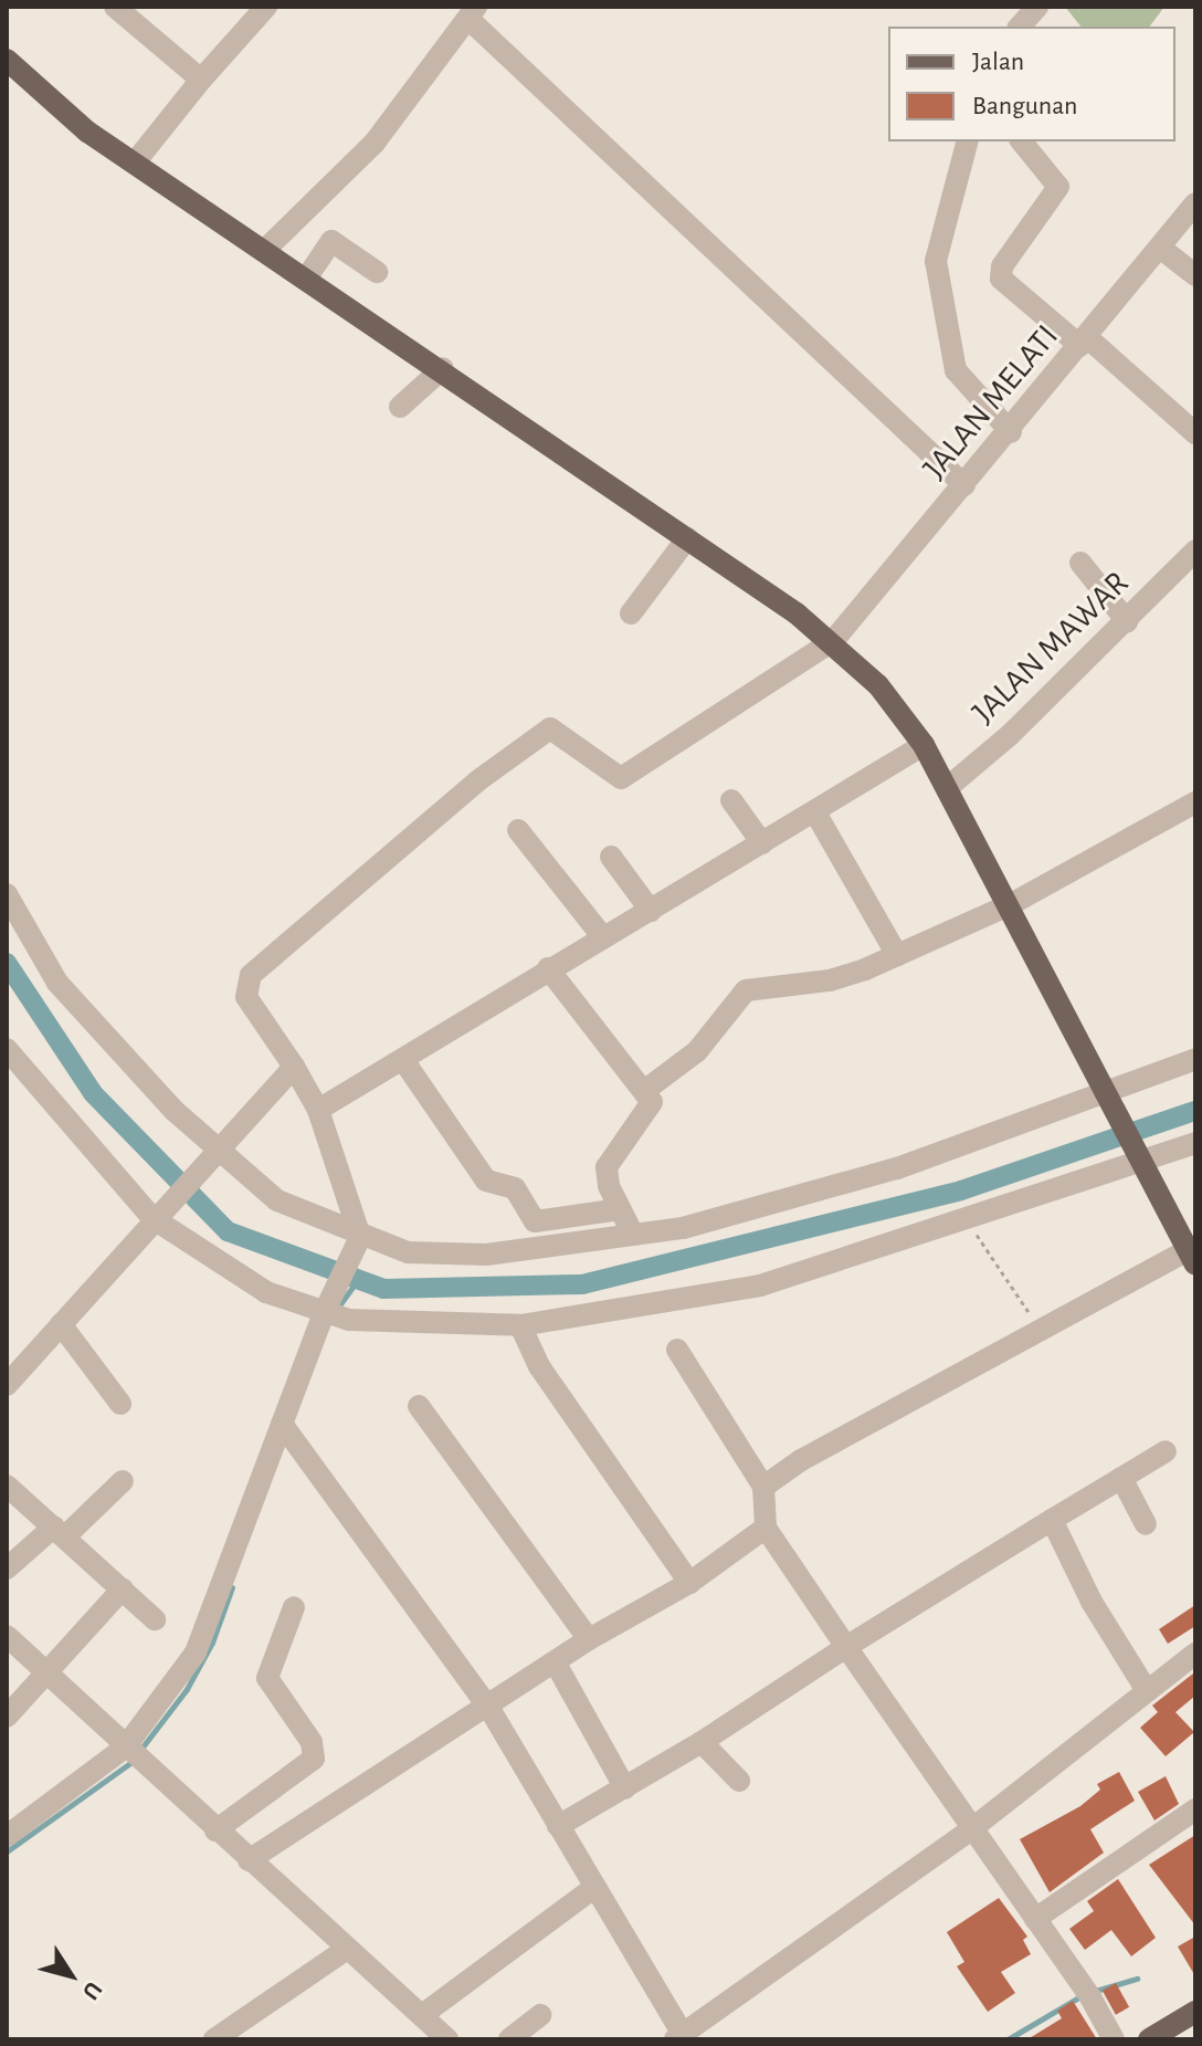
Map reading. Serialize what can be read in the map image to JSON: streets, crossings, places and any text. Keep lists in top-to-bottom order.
{
  "streets": {
    "street": ["JALAN MELATI", "JALAN MAWAR"]
  },
  "legend": ["Jalan", "Bangunan"],
  "north": "bottom right"
}
